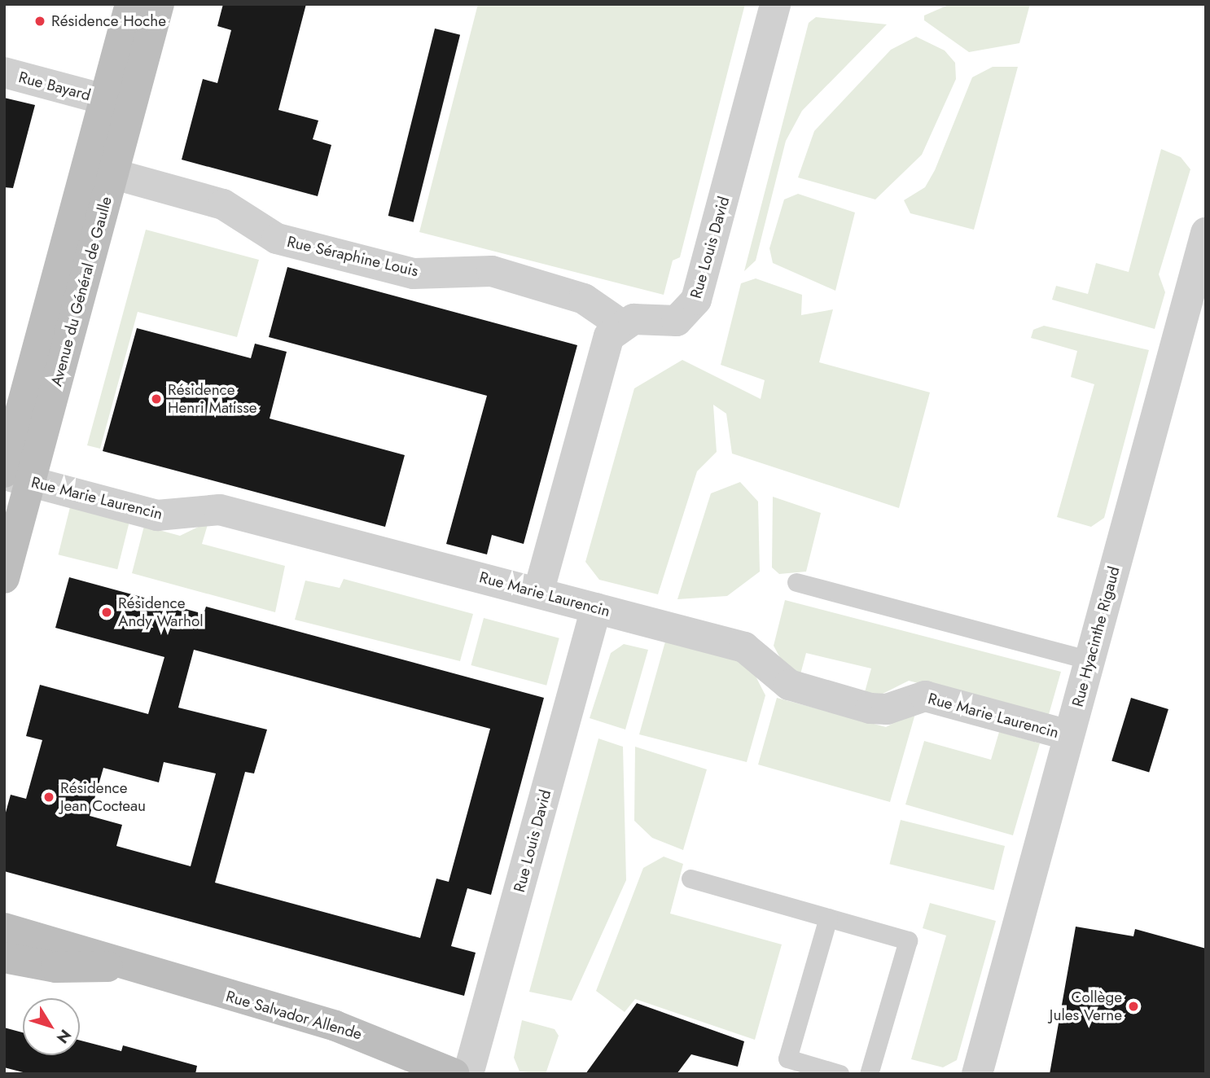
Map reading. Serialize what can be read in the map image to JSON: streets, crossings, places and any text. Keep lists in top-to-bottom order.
{
  "streets": {
    "street": [
      "Rue Bayard",
      "Rue Louis David",
      "Rue Séraphine Louis",
      "Avenue du Général de Gaulle",
      "Rue Marie Laurencin",
      "Rue Hyacinthe Rigaud",
      "Rue Salvador Allende"
    ]
  },
  "crossings": [
    ["Rue Bayard", "Avenue du Général de Gaulle"],
    ["Rue Louis David", "Rue Séraphine Louis"],
    ["Rue Louis David", "Rue Marie Laurencin"],
    ["Rue Séraphine Louis", "Avenue du Général de Gaulle"],
    ["Avenue du Général de Gaulle", "Rue Marie Laurencin"],
    ["Rue Marie Laurencin", "Rue Hyacinthe Rigaud"]
  ],
  "places": [
    "Résidence Hoche",
    "Résidence Henri Matisse",
    "Résidence Andy Warhol",
    "Résidence Jean Cocteau",
    "Collège Jules Verne"
  ],
  "north": "bottom right"
}
